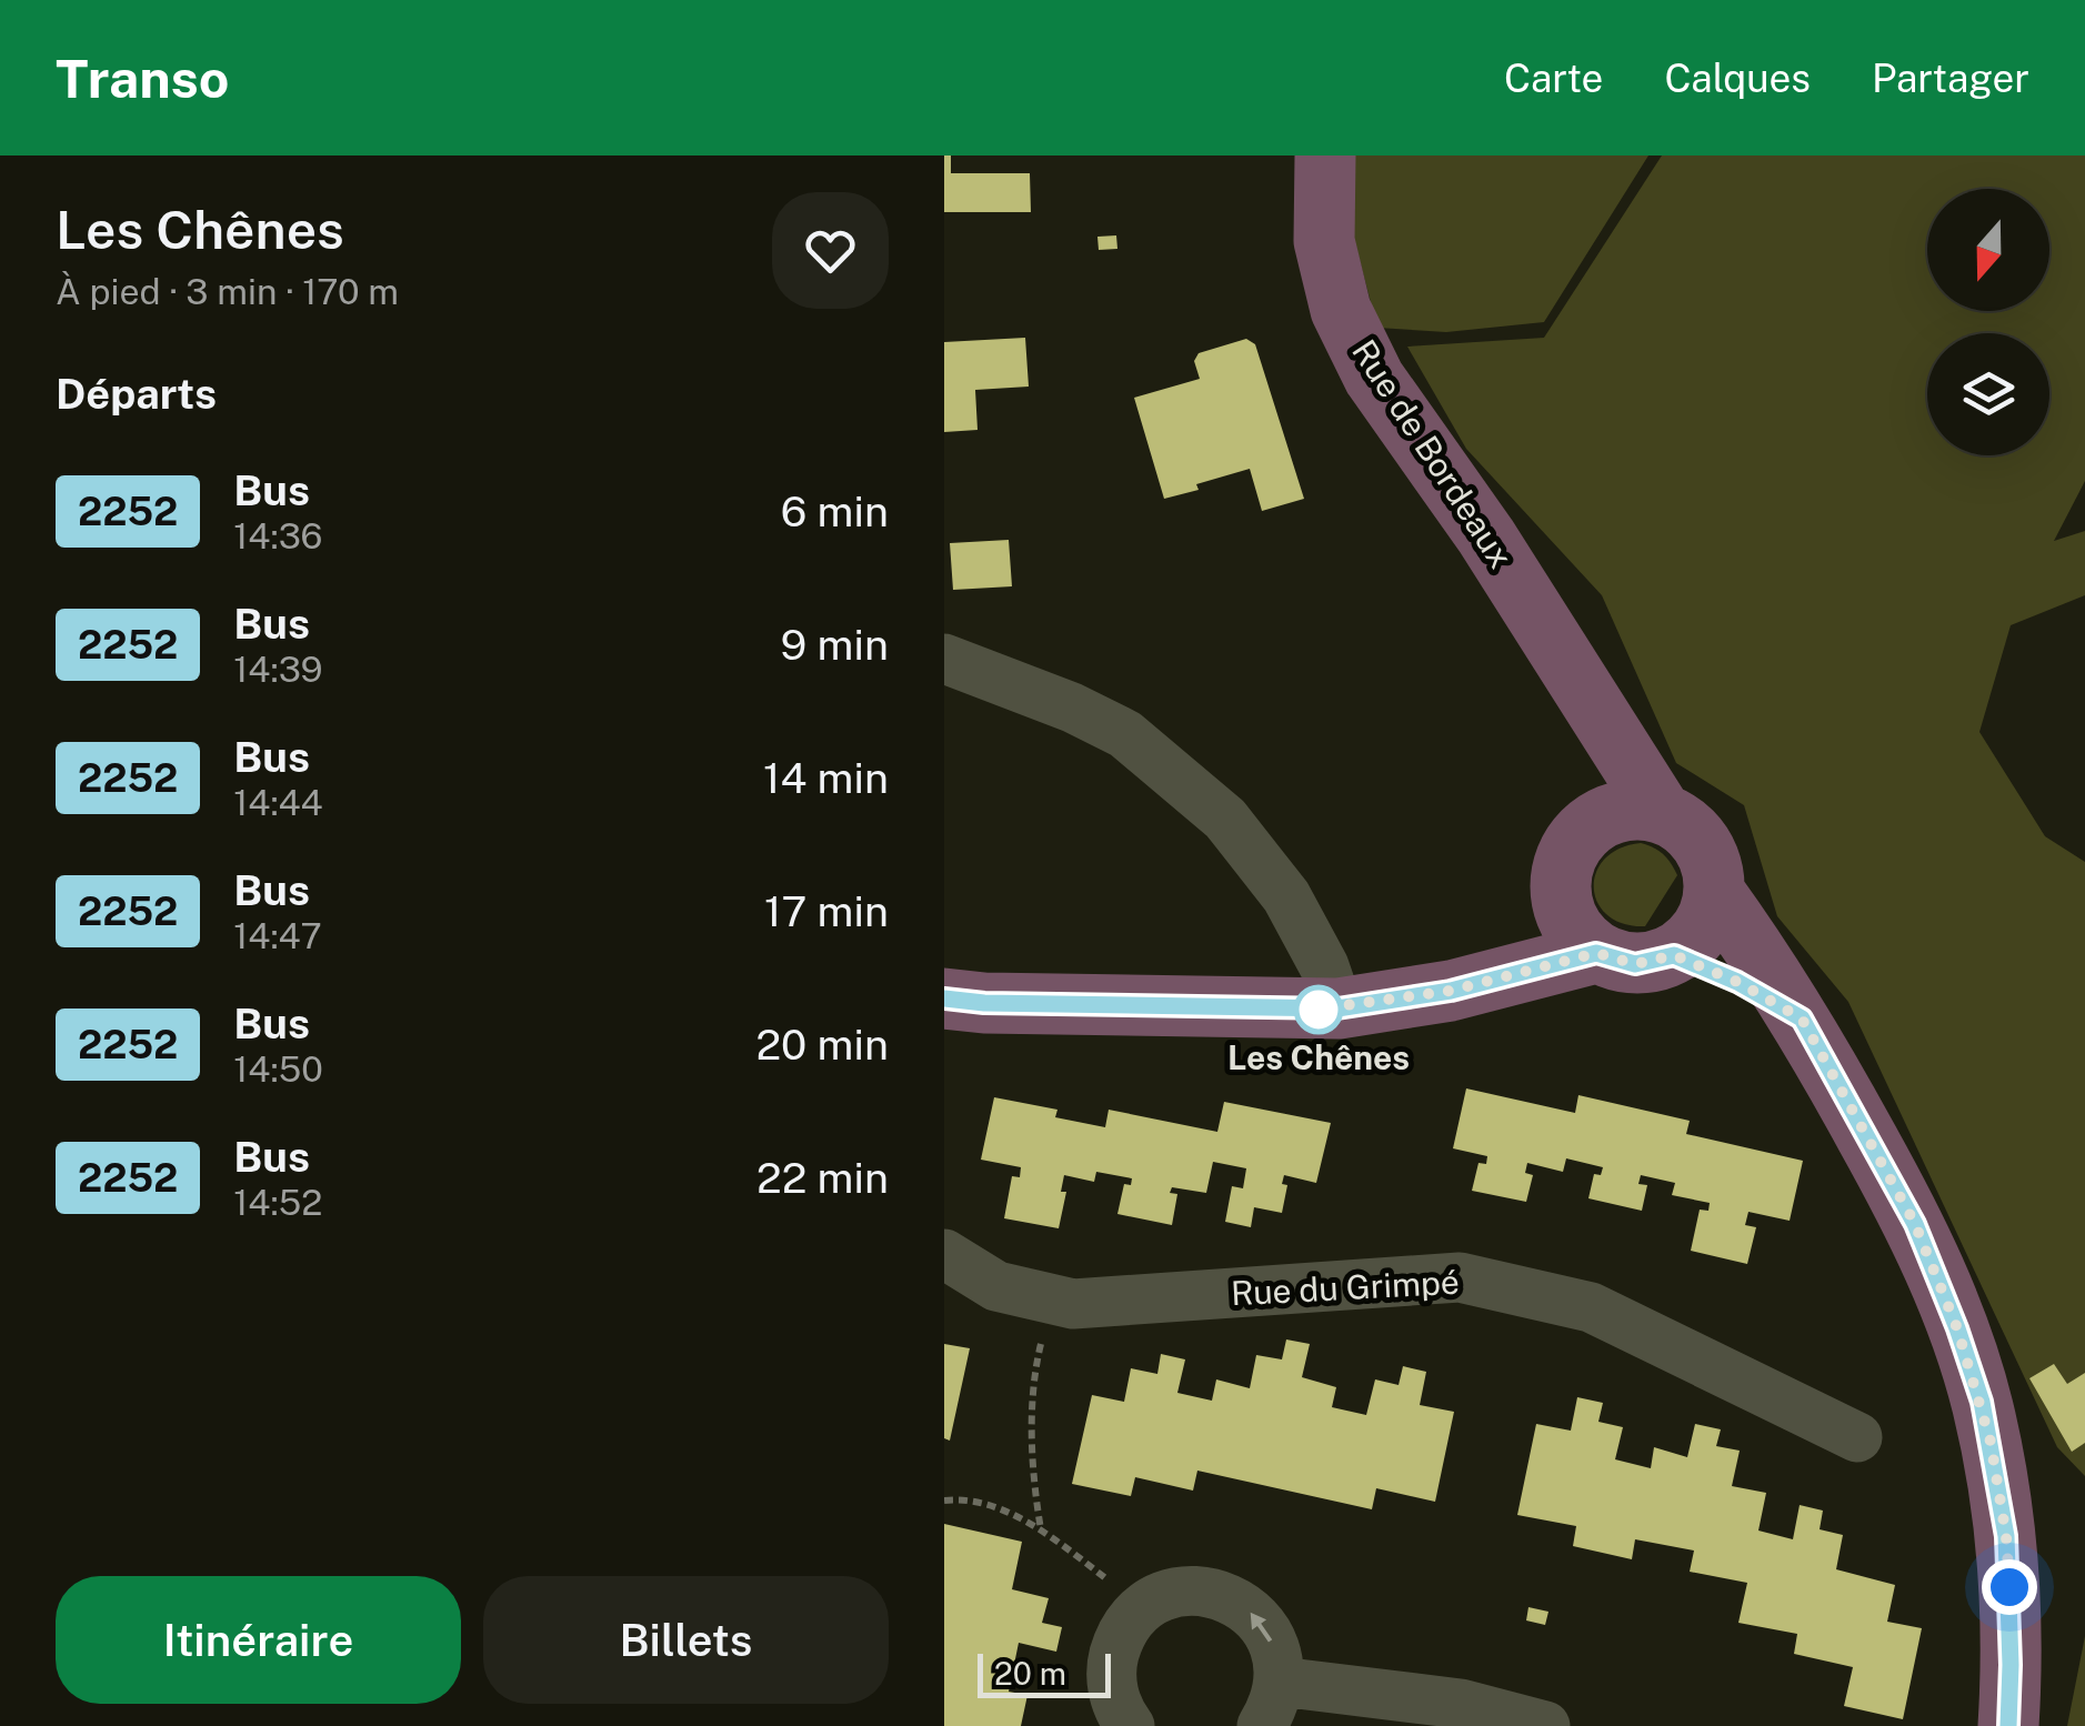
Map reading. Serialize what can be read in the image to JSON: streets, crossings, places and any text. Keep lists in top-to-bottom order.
{
  "streets": {
    "main road": ["Rue de Bordeaux"],
    "street": ["Rue du Grimpé"]
  },
  "places": ["Les Chênes"],
  "lines": ["bus line 2252"],
  "scale_bar": "20 m",
  "north": "bottom",
  "page": {
    "header": "Transo",
    "nav": ["Carte", "Calques", "Partager"],
    "heading": [
      ["Les Chênes", "À pied · 3 min · 170 m"],
      "Départs"
    ],
    "list": [
      {
        "mark": "2252",
        "name": "Bus",
        "note": "14:36",
        "value": "6 min"
      },
      {
        "mark": "2252",
        "name": "Bus",
        "note": "14:39",
        "value": "9 min"
      },
      {
        "mark": "2252",
        "name": "Bus",
        "note": "14:44",
        "value": "14 min"
      },
      {
        "mark": "2252",
        "name": "Bus",
        "note": "14:47",
        "value": "17 min"
      },
      {
        "mark": "2252",
        "name": "Bus",
        "note": "14:50",
        "value": "20 min"
      },
      {
        "mark": "2252",
        "name": "Bus",
        "note": "14:52",
        "value": "22 min"
      }
    ],
    "buttons": ["Itinéraire", "Billets"],
    "scale": "20 m"
  }
}
